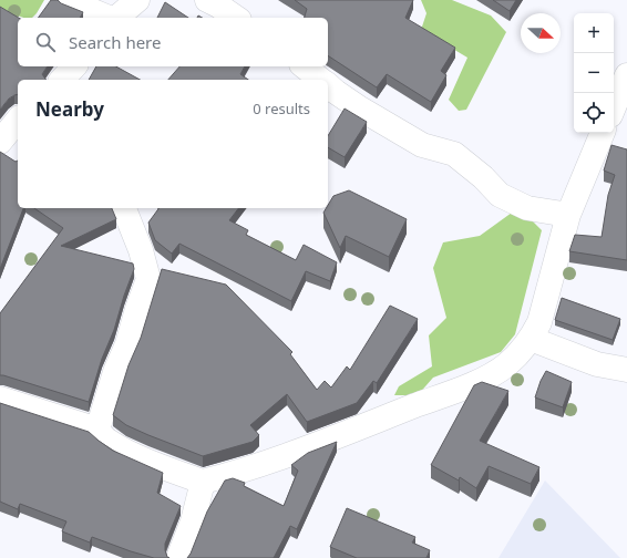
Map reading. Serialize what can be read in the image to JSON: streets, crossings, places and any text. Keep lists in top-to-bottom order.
{
  "north": "right",
  "page": {
    "map_buttons": ["+", "−"],
    "search": "Search here",
    "heading": ["Nearby", "0 results"]
  }
}
